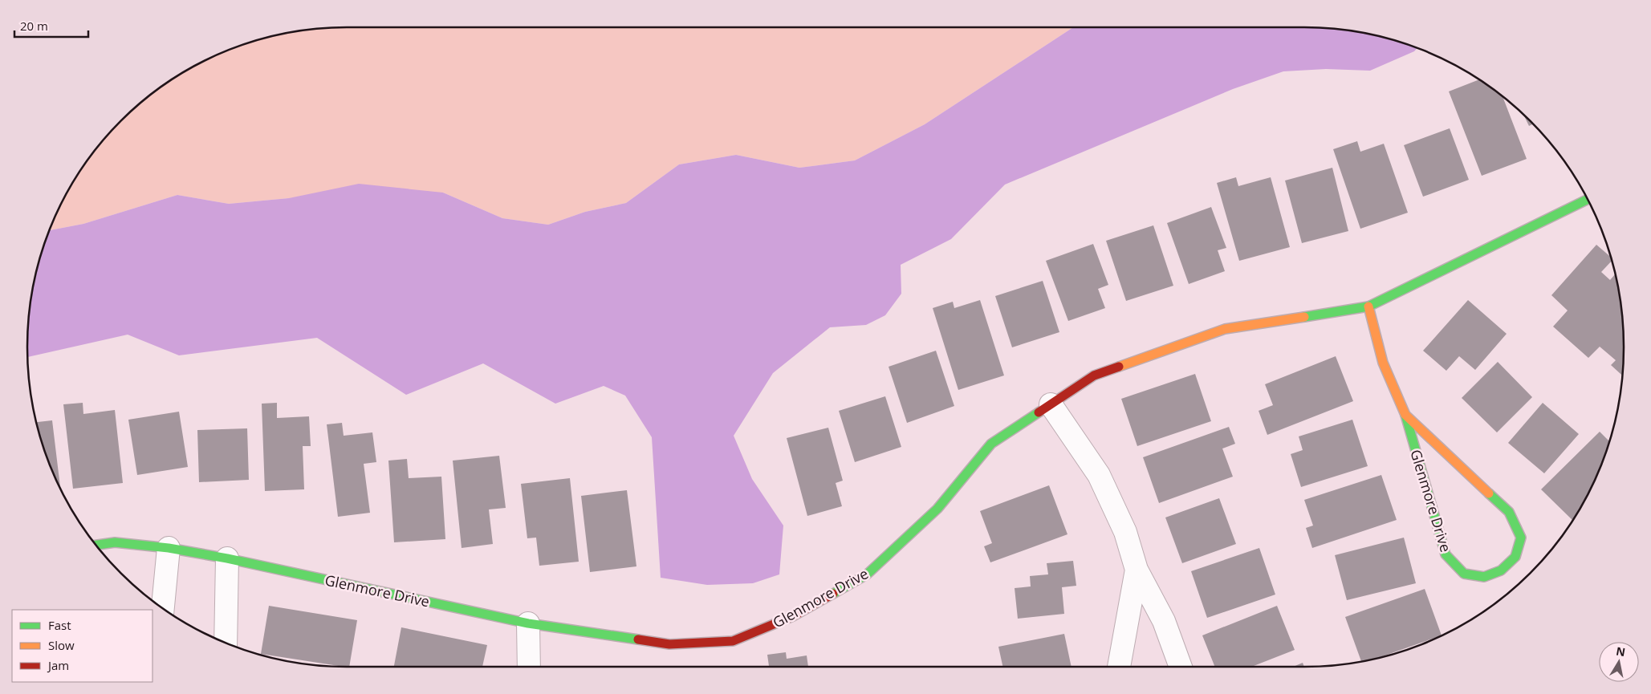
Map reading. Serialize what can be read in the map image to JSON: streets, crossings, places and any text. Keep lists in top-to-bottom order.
{
  "streets": {
    "street": ["Glenmore Drive"]
  },
  "legend": ["Fast", "Slow", "Jam"],
  "scale_bar": "20 m",
  "north": "top"
}
